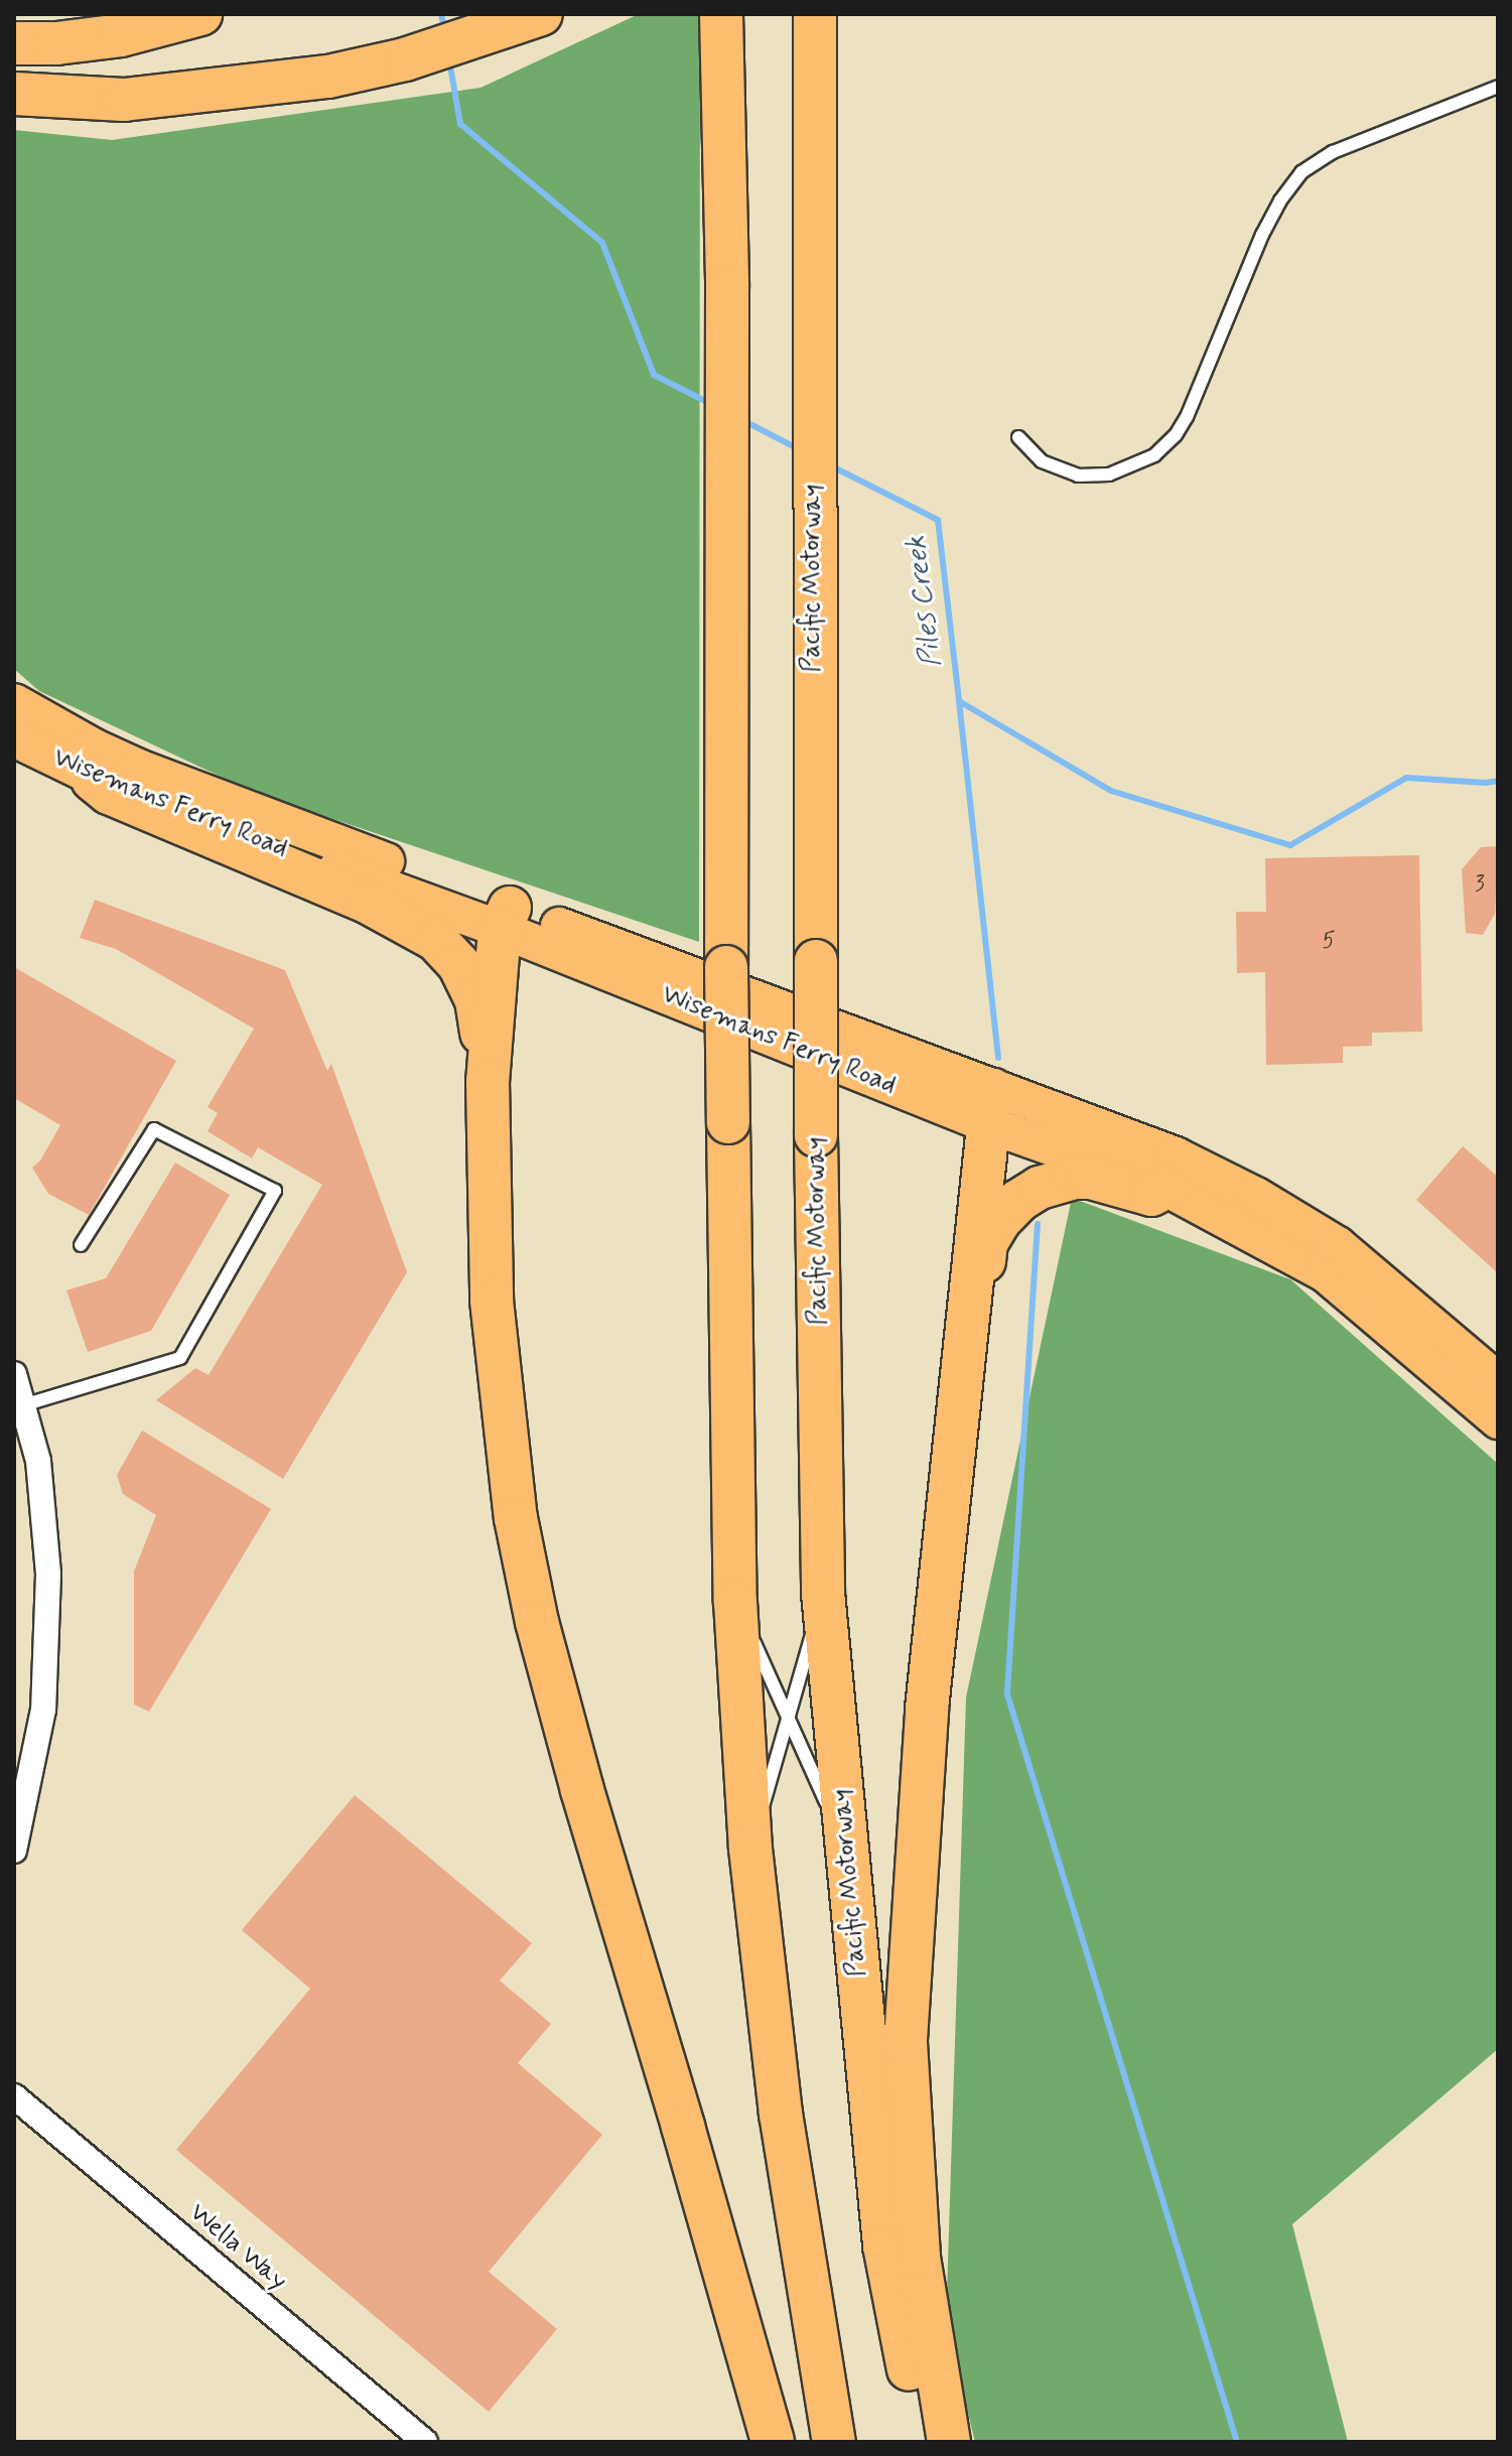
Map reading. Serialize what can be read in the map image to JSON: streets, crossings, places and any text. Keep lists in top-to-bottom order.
{
  "streets": {
    "highway": ["Pacific Motorway"],
    "main road": ["Wisemans Ferry Road"],
    "street": ["Wella Way"]
  },
  "water": ["Piles Creek"],
  "house_numbers": ["3", "5"]
}
